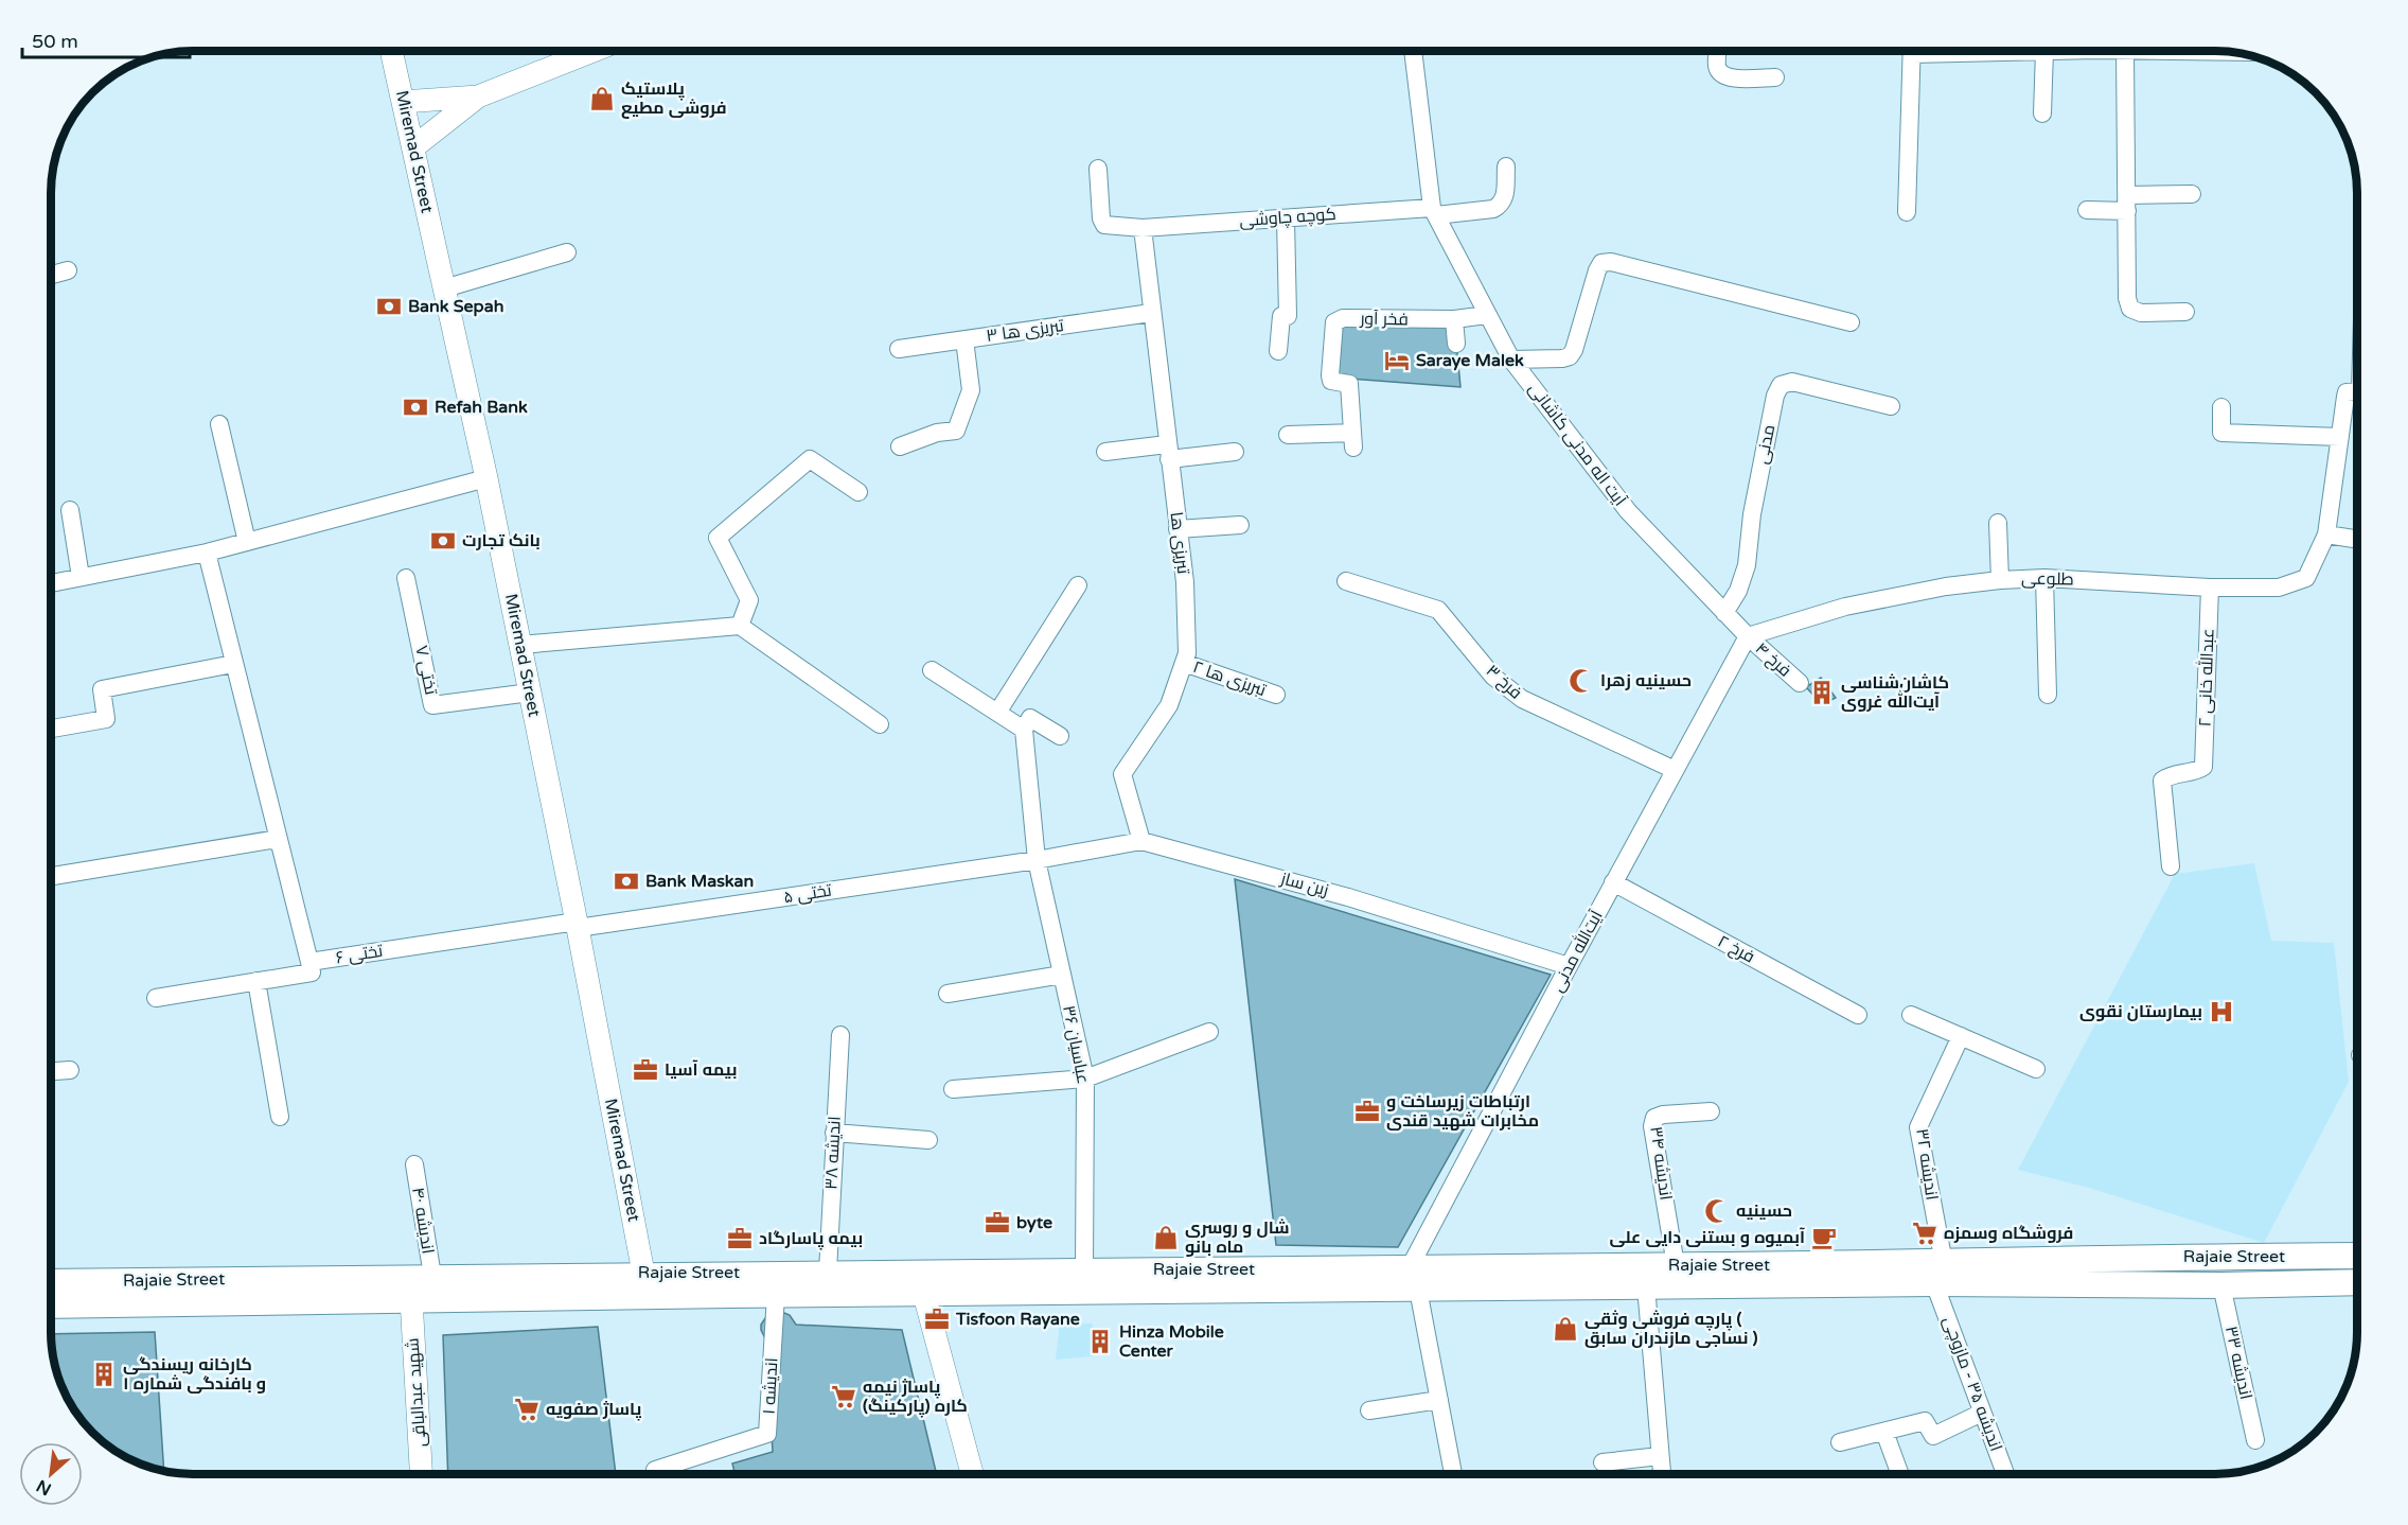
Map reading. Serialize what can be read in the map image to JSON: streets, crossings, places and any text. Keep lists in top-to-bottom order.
{
  "streets": {
    "main road": ["Rajaie Street"],
    "street": [
      "Miremad Street",
      "کوچه چاوشی",
      "فخر آور",
      "تبریزی ها ۳",
      "آیت اله مدنی کاشانی",
      "مدنی",
      "تبریزی ها",
      "طلوعی",
      "فرخ ۴",
      "تختی ۷",
      "عبدالله خانی ۲",
      "تبریزی ها ۲",
      "فرخ ۳",
      "زین ساز",
      "تختی ۵",
      "فرخ ۲",
      "آیت‌الله مدنی",
      "تختی ۶",
      "عباسیان ۳۶",
      "اندیشه ۳۸",
      "اندیشه ۳۴",
      "اندیشه ۳۲",
      "اندیشه ۴۰",
      "اندیشه ۳۳",
      "اندیشه ۳۵ - مازوچی",
      "اندیشه ۱",
      "شهید عبدالباقی"
    ]
  },
  "crossings": [
    ["Miremad Street", "تختی ۷"],
    ["Miremad Street", "تختی ۵"],
    ["Miremad Street", "تختی ۶"],
    ["Miremad Street", "Rajaie Street"],
    ["کوچه چاوشی", "آیت اله مدنی کاشانی"],
    ["کوچه چاوشی", "تبریزی ها"],
    ["فخر آور", "آیت اله مدنی کاشانی"],
    ["تبریزی ها ۳", "تبریزی ها"],
    ["آیت اله مدنی کاشانی", "مدنی"],
    ["آیت اله مدنی کاشانی", "طلوعی"],
    ["آیت اله مدنی کاشانی", "فرخ ۴"],
    ["آیت اله مدنی کاشانی", "آیت‌الله مدنی"],
    ["تبریزی ها", "تبریزی ها ۲"],
    ["تبریزی ها", "زین ساز"],
    ["طلوعی", "فرخ ۴"],
    ["طلوعی", "عبدالله خانی ۲"],
    ["طلوعی", "آیت‌الله مدنی"],
    ["فرخ ۴", "آیت‌الله مدنی"],
    ["فرخ ۳", "آیت‌الله مدنی"],
    ["زین ساز", "تختی ۵"],
    ["زین ساز", "آیت‌الله مدنی"],
    ["زین ساز", "عباسیان ۳۶"],
    ["تختی ۵", "تختی ۶"],
    ["تختی ۵", "عباسیان ۳۶"],
    ["فرخ ۲", "آیت‌الله مدنی"],
    ["آیت‌الله مدنی", "Rajaie Street"],
    ["عباسیان ۳۶", "Rajaie Street"],
    ["اندیشه ۳۸", "Rajaie Street"],
    ["اندیشه ۳۴", "Rajaie Street"],
    ["اندیشه ۳۲", "Rajaie Street"],
    ["اندیشه ۳۲", "اندیشه ۳۵ - مازوچی"],
    ["اندیشه ۴۰", "Rajaie Street"],
    ["Rajaie Street", "اندیشه ۳۳"],
    ["Rajaie Street", "اندیشه ۳۵ - مازوچی"],
    ["Rajaie Street", "اندیشه ۱"],
    ["Rajaie Street", "شهید عبدالباقی"]
  ],
  "places": {
    "shop": ["پلاستیک فروشی مطیع", "شال و روسری ماه بانو", "پارچه فروشی وثقی ( نساجی مازندران سابق )"],
    "bank": [
      "Bank Sepah",
      "Refah Bank",
      "بانک تجارت",
      "Bank Maskan"
    ],
    "hotel": ["Saraye Malek"],
    "mosque": ["حسینیه زهرا", "حسینیه"],
    "building": ["کاشان‌شناسی آیت‌الله غروی", "Hinza Mobile Center", "کارخانه ریسندگی و بافندگی شماره ۱"],
    "hospital": ["بیمارستان نقوی"],
    "office": [
      "بیمه آسیا",
      "ارتباطات زیرساخت و مخابرات شهید قندی",
      "byte",
      "بیمه پاسارگاد",
      "Tisfoon Rayane"
    ],
    "supermarket": ["فروشگاه وسمزه", "پاساژ نیمه کاره (پارکینگ)", "پاساژ صفویه"],
    "cafe": ["آبمیوه و بستنی دایی علی"]
  },
  "scale_bar": "50 m",
  "north": "bottom left"
}
